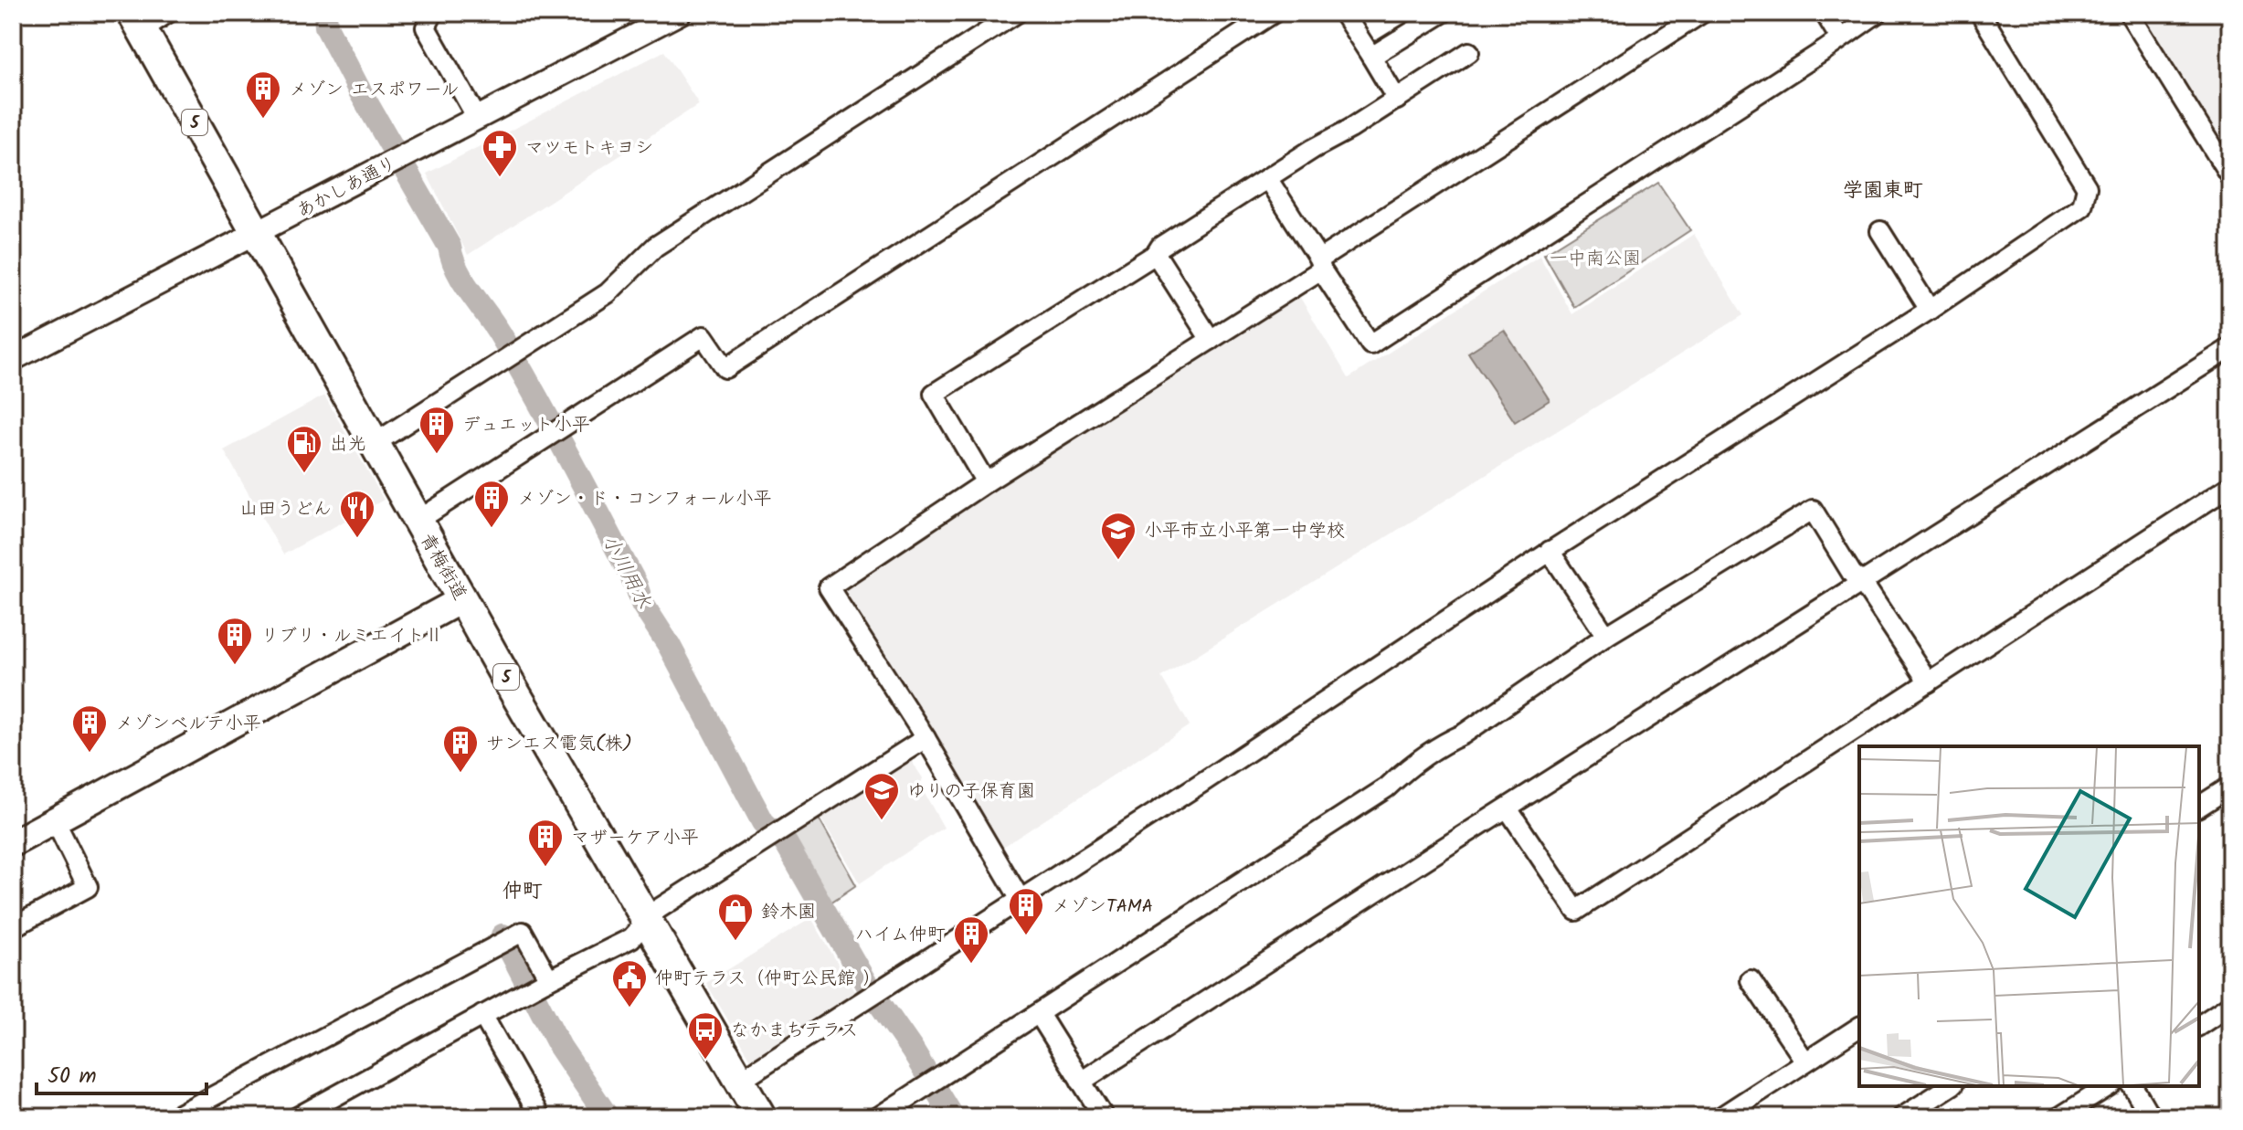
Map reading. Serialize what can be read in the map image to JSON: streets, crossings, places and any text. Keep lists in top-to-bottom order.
{
  "streets": {
    "main road": ["5", "青梅街道"],
    "street": ["あかしあ通り"]
  },
  "crossings": [
    ["あかしあ通り", "青梅街道"]
  ],
  "districts": ["学園東町", "仲町"],
  "water": ["小川用水"],
  "parks": ["一中南公園"],
  "places": {
    "building": [
      "メゾン エスポワール",
      "デュエット小平",
      "メゾン・ド・コンフォール小平",
      "リブリ・ルミエイトⅡ",
      "メゾンベルテ小平",
      "サンエス電気(株)",
      "マザーケア小平",
      "メゾンTAMA",
      "ハイム仲町"
    ],
    "pharmacy": ["マツモトキヨシ"],
    "fuel station": ["出光"],
    "restaurant": ["山田うどん"],
    "school or university": ["小平市立小平第一中学校", "ゆりの子保育園"],
    "shop": ["鈴木園"],
    "public building": ["仲町テラス（仲町公民館 ）"],
    "bus stop": ["なかまちテラス"]
  },
  "scale_bar": "50 m"
}
